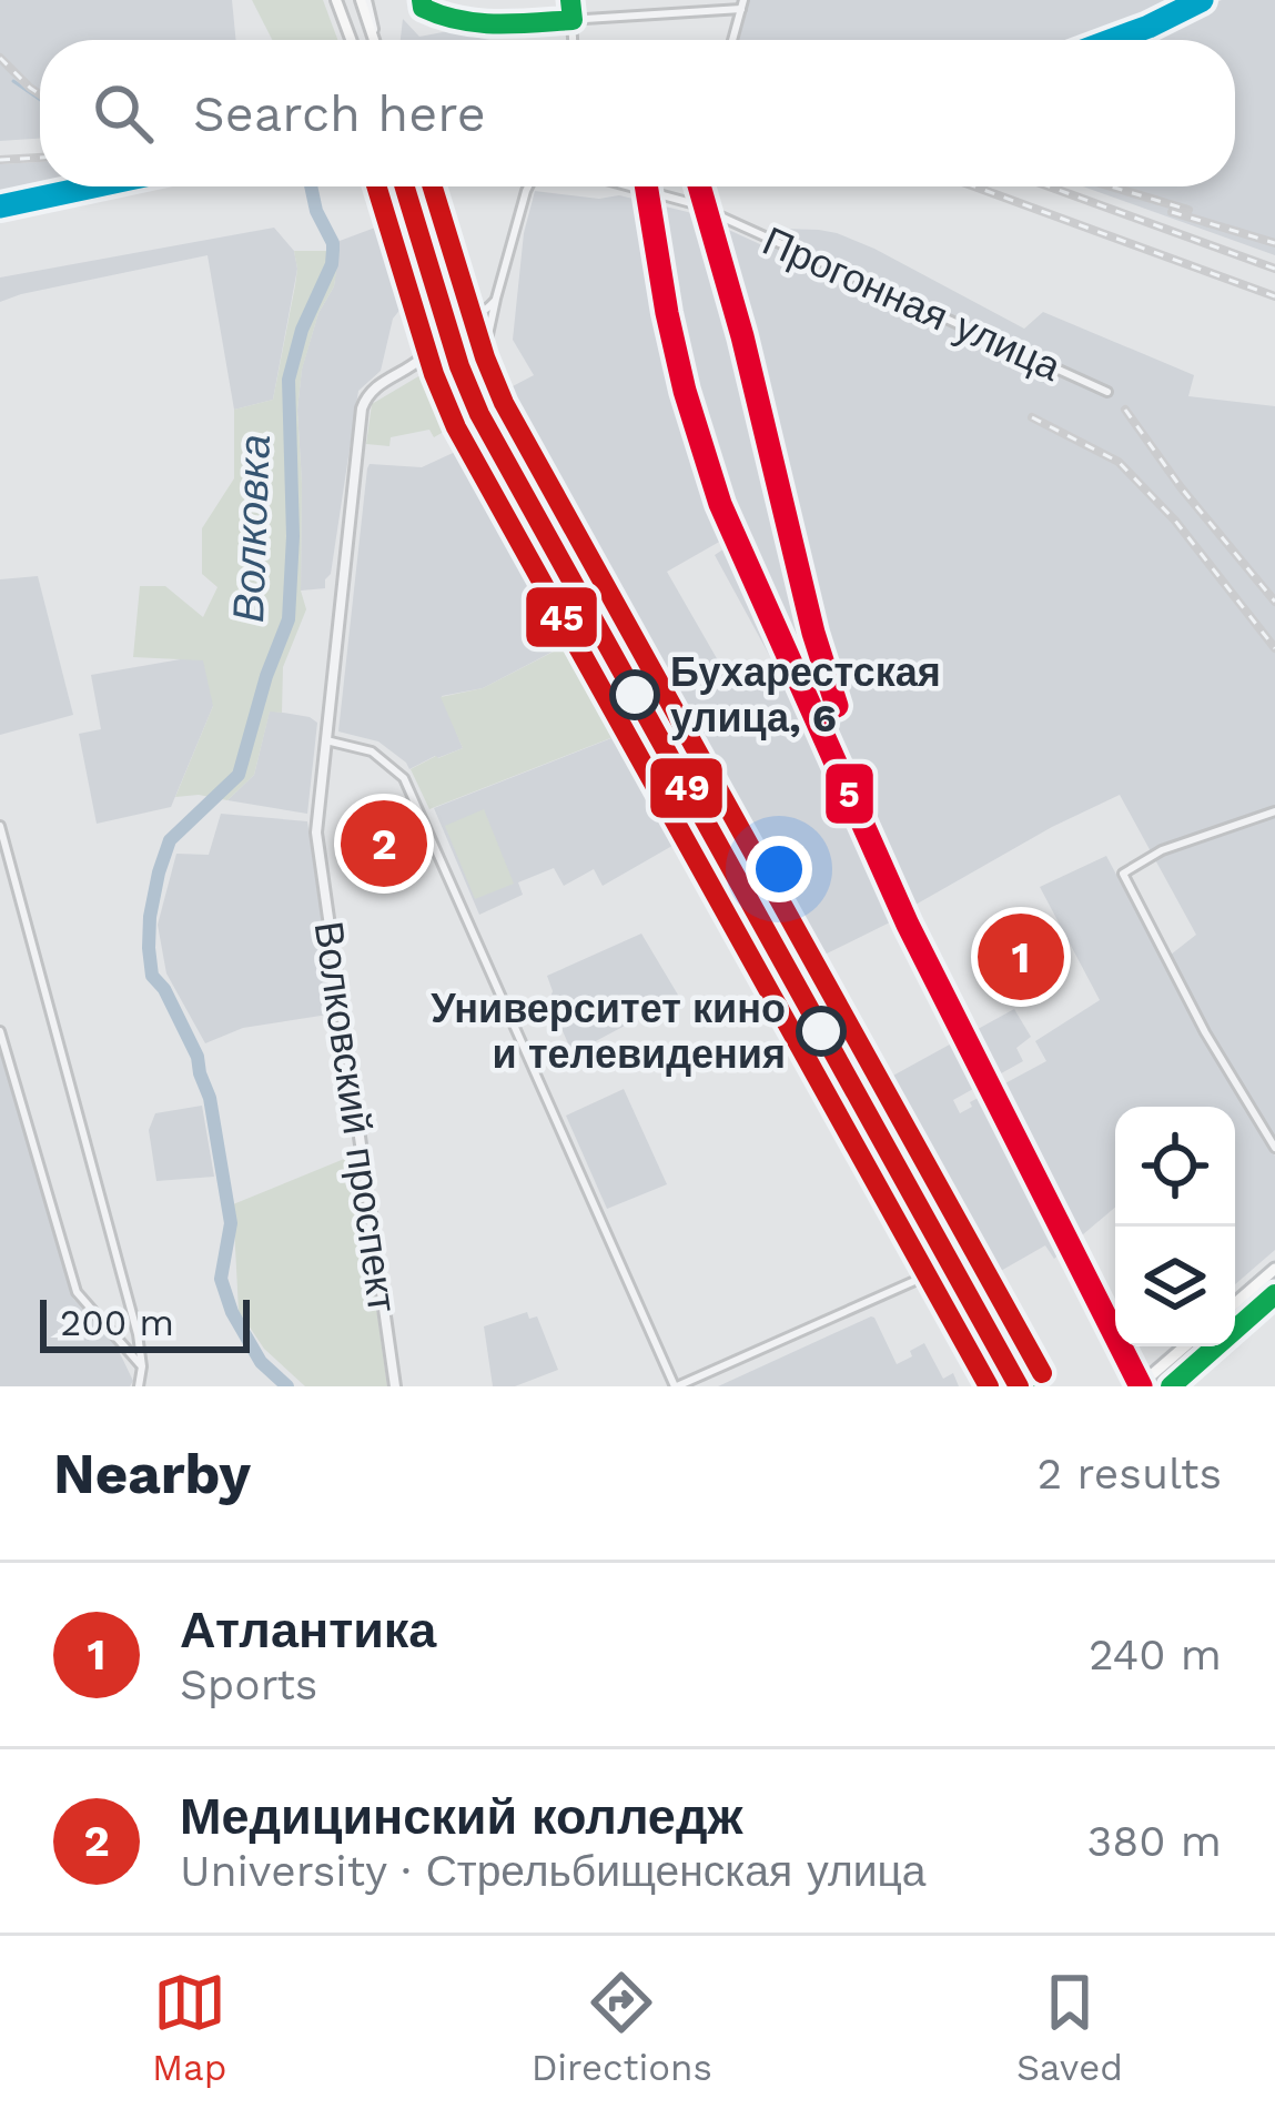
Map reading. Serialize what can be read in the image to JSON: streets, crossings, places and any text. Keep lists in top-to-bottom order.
{
  "streets": {
    "street": ["Прогонная улица", "Волковский проспект"]
  },
  "water": ["Волковка"],
  "places": ["Бухарестская улица, 6", "Университет кино и телевидения"],
  "lines": ["transit line 5", "transit line 49", "transit line 45"],
  "scale_bar": "200 m",
  "page": {
    "search": "Search here",
    "pins": ["2", "1"],
    "scale": "200 m",
    "heading": ["Nearby", "2 results"],
    "list": [
      {
        "mark": "1",
        "name": "Атлантика",
        "note": "Sports",
        "value": "240 m"
      },
      {
        "mark": "2",
        "name": "Медицинский колледж",
        "note": "University · Стрельбищенская улица",
        "value": "380 m"
      }
    ],
    "nav": ["Map", "Directions", "Saved"]
  }
}
